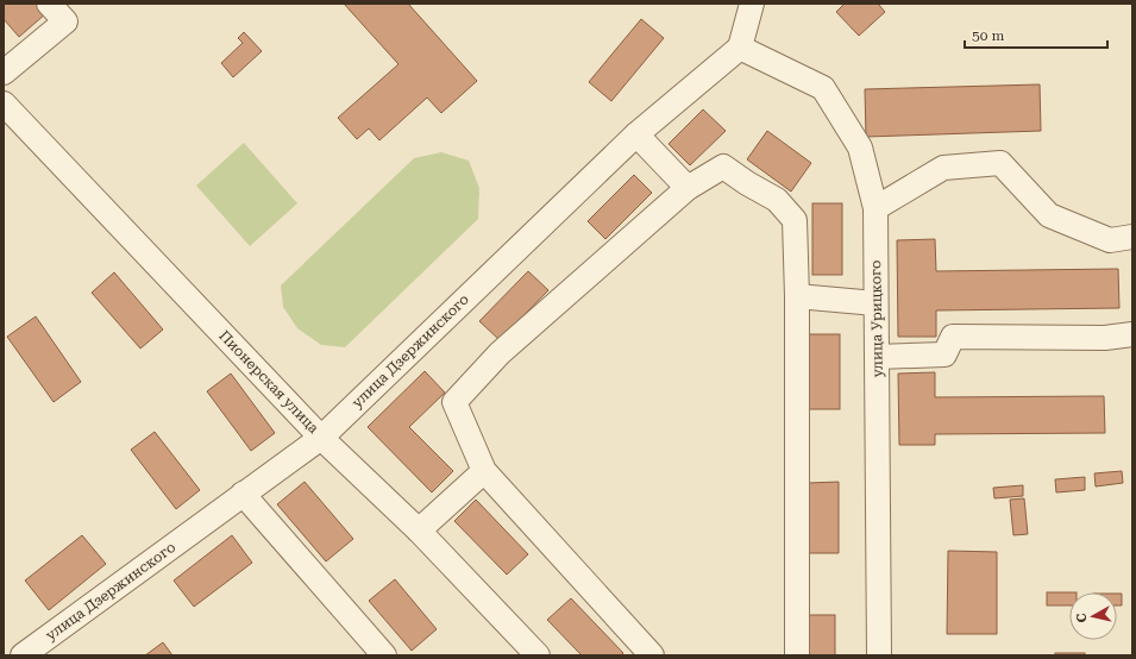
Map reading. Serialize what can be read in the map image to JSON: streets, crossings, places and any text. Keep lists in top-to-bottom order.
{
  "streets": {
    "street": ["улица Урицкого", "улица Дзержинского", "Пионерская улица"]
  },
  "crossings": [
    ["улица Урицкого", "улица Дзержинского"],
    ["улица Дзержинского", "Пионерская улица"]
  ],
  "scale_bar": "50 m",
  "north": "left"
}
